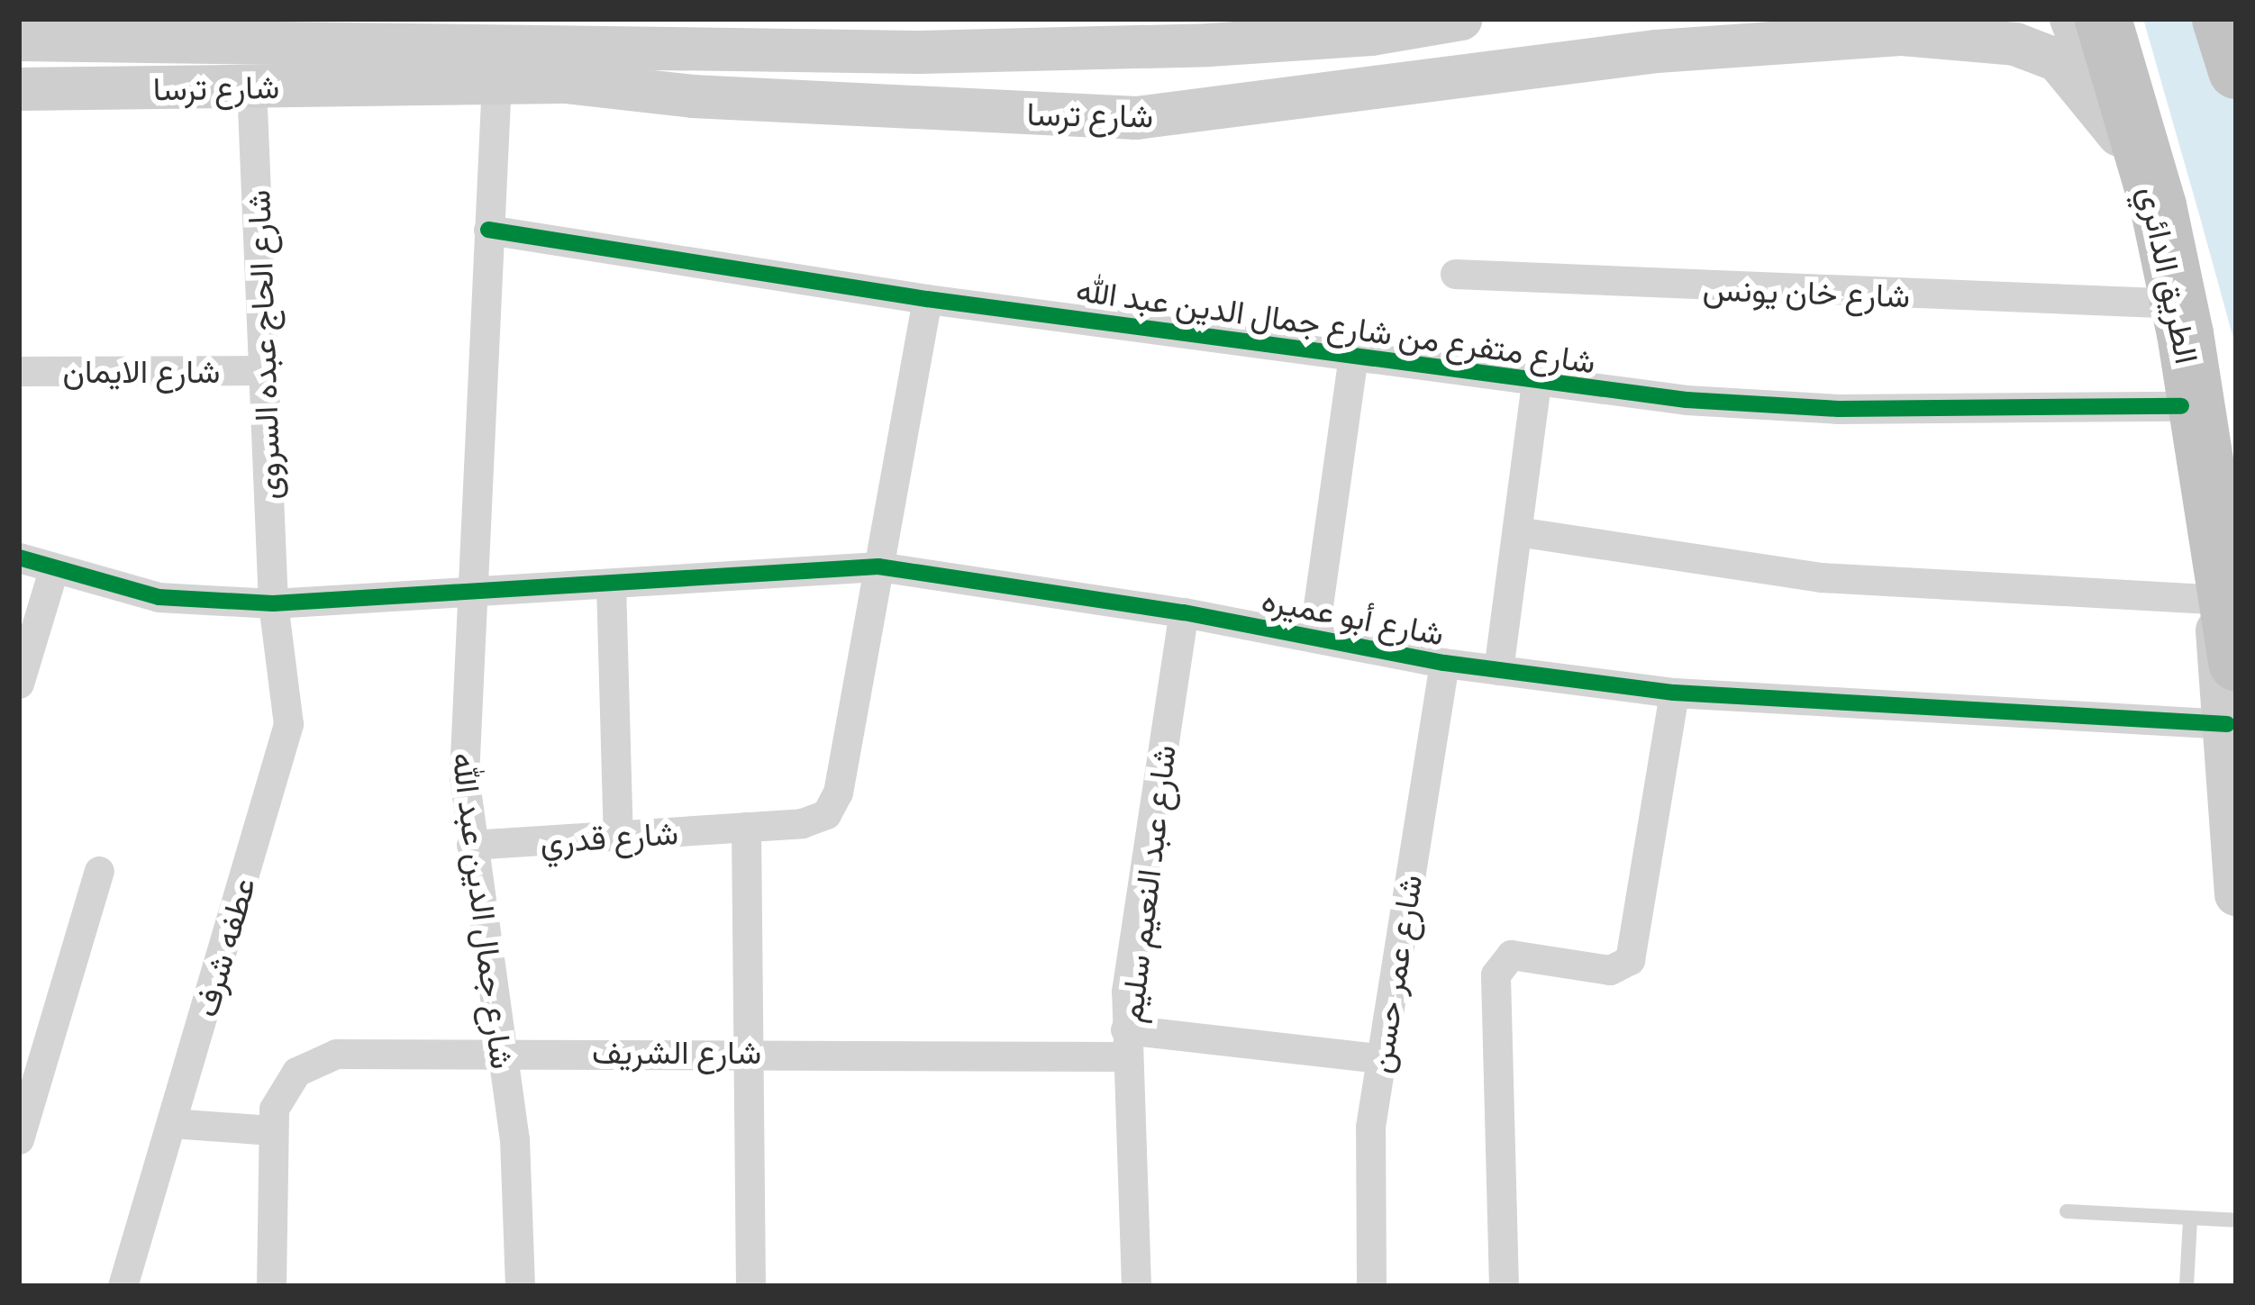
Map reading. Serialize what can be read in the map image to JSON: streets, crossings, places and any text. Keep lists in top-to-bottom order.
{
  "streets": {
    "highway": ["الطريق الدائري"],
    "main road": ["شارع ترسا"],
    "street": [
      "شارع خان يونس",
      "شارع متفرع من شارع جمال الدين عبد الله",
      "شارع الحاج عبده السروى",
      "شارع الايمان",
      "شارع أبو عميره",
      "شارع قدري",
      "شارع عبد النعيم سليم",
      "شارع جمال الدين عبد الله",
      "عطفه شرف",
      "شارع عمر حسن",
      "شارع الشريف"
    ]
  },
  "crossings": [
    ["شارع ترسا", "شارع الحاج عبده السروى"],
    ["شارع ترسا", "شارع جمال الدين عبد الله"],
    ["شارع متفرع من شارع جمال الدين عبد الله", "شارع قدري"],
    ["شارع متفرع من شارع جمال الدين عبد الله", "شارع جمال الدين عبد الله"],
    ["شارع الحاج عبده السروى", "شارع الايمان"],
    ["شارع الحاج عبده السروى", "شارع أبو عميره"],
    ["شارع الحاج عبده السروى", "عطفه شرف"],
    ["شارع أبو عميره", "شارع قدري"],
    ["شارع أبو عميره", "شارع عبد النعيم سليم"],
    ["شارع أبو عميره", "شارع جمال الدين عبد الله"],
    ["شارع أبو عميره", "عطفه شرف"],
    ["شارع أبو عميره", "شارع عمر حسن"],
    ["شارع قدري", "شارع جمال الدين عبد الله"],
    ["شارع عبد النعيم سليم", "شارع الشريف"],
    ["شارع جمال الدين عبد الله", "شارع الشريف"],
    ["شارع عمر حسن", "شارع الشريف"]
  ]
}
